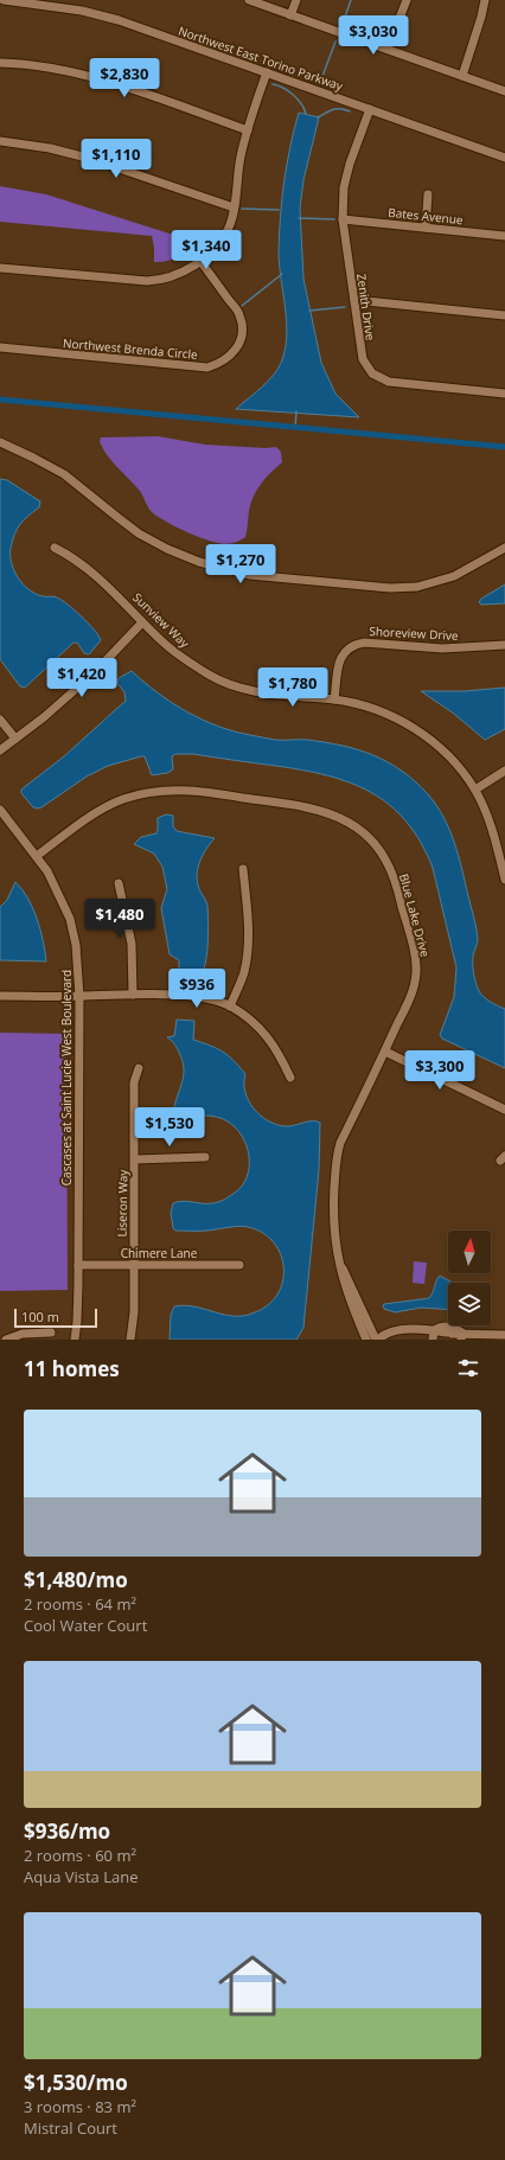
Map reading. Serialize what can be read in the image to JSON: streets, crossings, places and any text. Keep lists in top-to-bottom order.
{
  "streets": {
    "street": [
      "Northwest East Torino Parkway",
      "Bates Avenue",
      "Zenith Drive",
      "Northwest Brenda Circle",
      "Sunview Way",
      "Shoreview Drive",
      "Blue Lake Drive",
      "Cascases at Saint Lucie West Boulevard",
      "Liseron Way",
      "Chimere Lane"
    ]
  },
  "crossings": [
    ["Northwest East Torino Parkway", "Zenith Drive"],
    ["Bates Avenue", "Zenith Drive"],
    ["Sunview Way", "Shoreview Drive"],
    ["Blue Lake Drive", "Cascases at Saint Lucie West Boulevard"],
    ["Cascases at Saint Lucie West Boulevard", "Chimere Lane"],
    ["Liseron Way", "Chimere Lane"]
  ],
  "scale_bar": "100 m",
  "north": "top",
  "page": {
    "price": [
      "$3,030",
      "$2,830",
      "$1,110",
      "$1,340",
      "$1,270",
      "$1,420",
      "$1,780",
      "$1,480",
      "$936",
      "$3,300",
      "$1,530"
    ],
    "scale": "100 m",
    "heading": "11 homes",
    "list": [
      {
        "name": "$1,480/mo",
        "note": "2 rooms · 64 m² · Cool Water Court"
      },
      {
        "name": "$936/mo",
        "note": "2 rooms · 60 m² · Aqua Vista Lane"
      },
      {
        "name": "$1,530/mo",
        "note": "3 rooms · 83 m² · Mistral Court"
      }
    ]
  }
}
